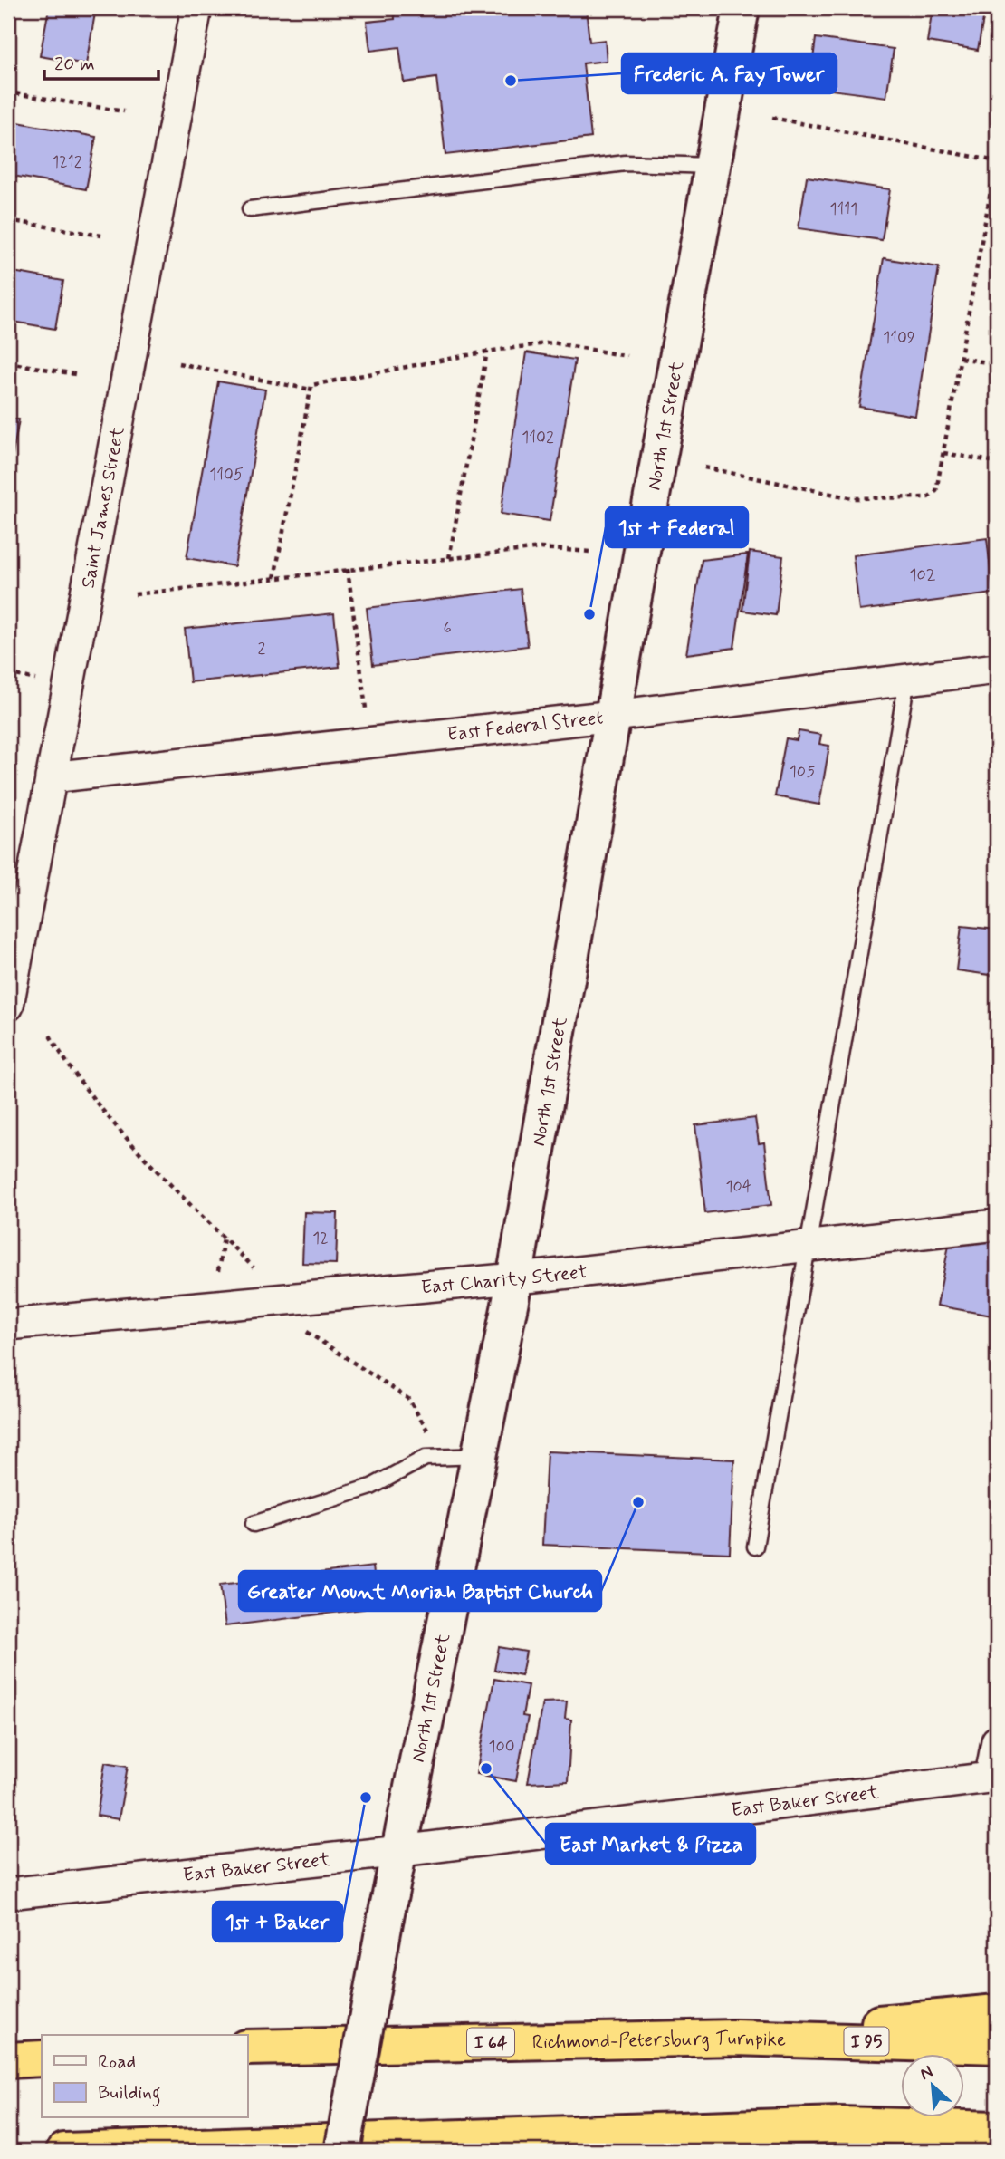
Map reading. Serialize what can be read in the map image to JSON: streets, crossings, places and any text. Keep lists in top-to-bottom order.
{
  "streets": {
    "highway": ["Richmond-Petersburg Turnpike", "I 95", "I 64"],
    "street": [
      "North 1st Street",
      "Saint James Street",
      "East Federal Street",
      "East Charity Street",
      "East Baker Street"
    ]
  },
  "crossings": [
    ["North 1st Street", "East Federal Street"],
    ["North 1st Street", "East Charity Street"],
    ["North 1st Street", "East Baker Street"],
    ["Saint James Street", "East Federal Street"],
    ["Richmond-Petersburg Turnpike", "I 64"]
  ],
  "places": [
    "Frederic A. Fay Tower",
    "1st + Federal",
    "Greater Mount Moriah Baptist Church",
    "East Market & Pizza",
    "1st + Baker"
  ],
  "house_numbers": [
    "1212",
    "1111",
    "1109",
    "1102",
    "1105",
    "102",
    "6",
    "2",
    "105",
    "104",
    "12",
    "100"
  ],
  "legend": ["Road", "Building"],
  "scale_bar": "20 m",
  "north": "top left"
}
